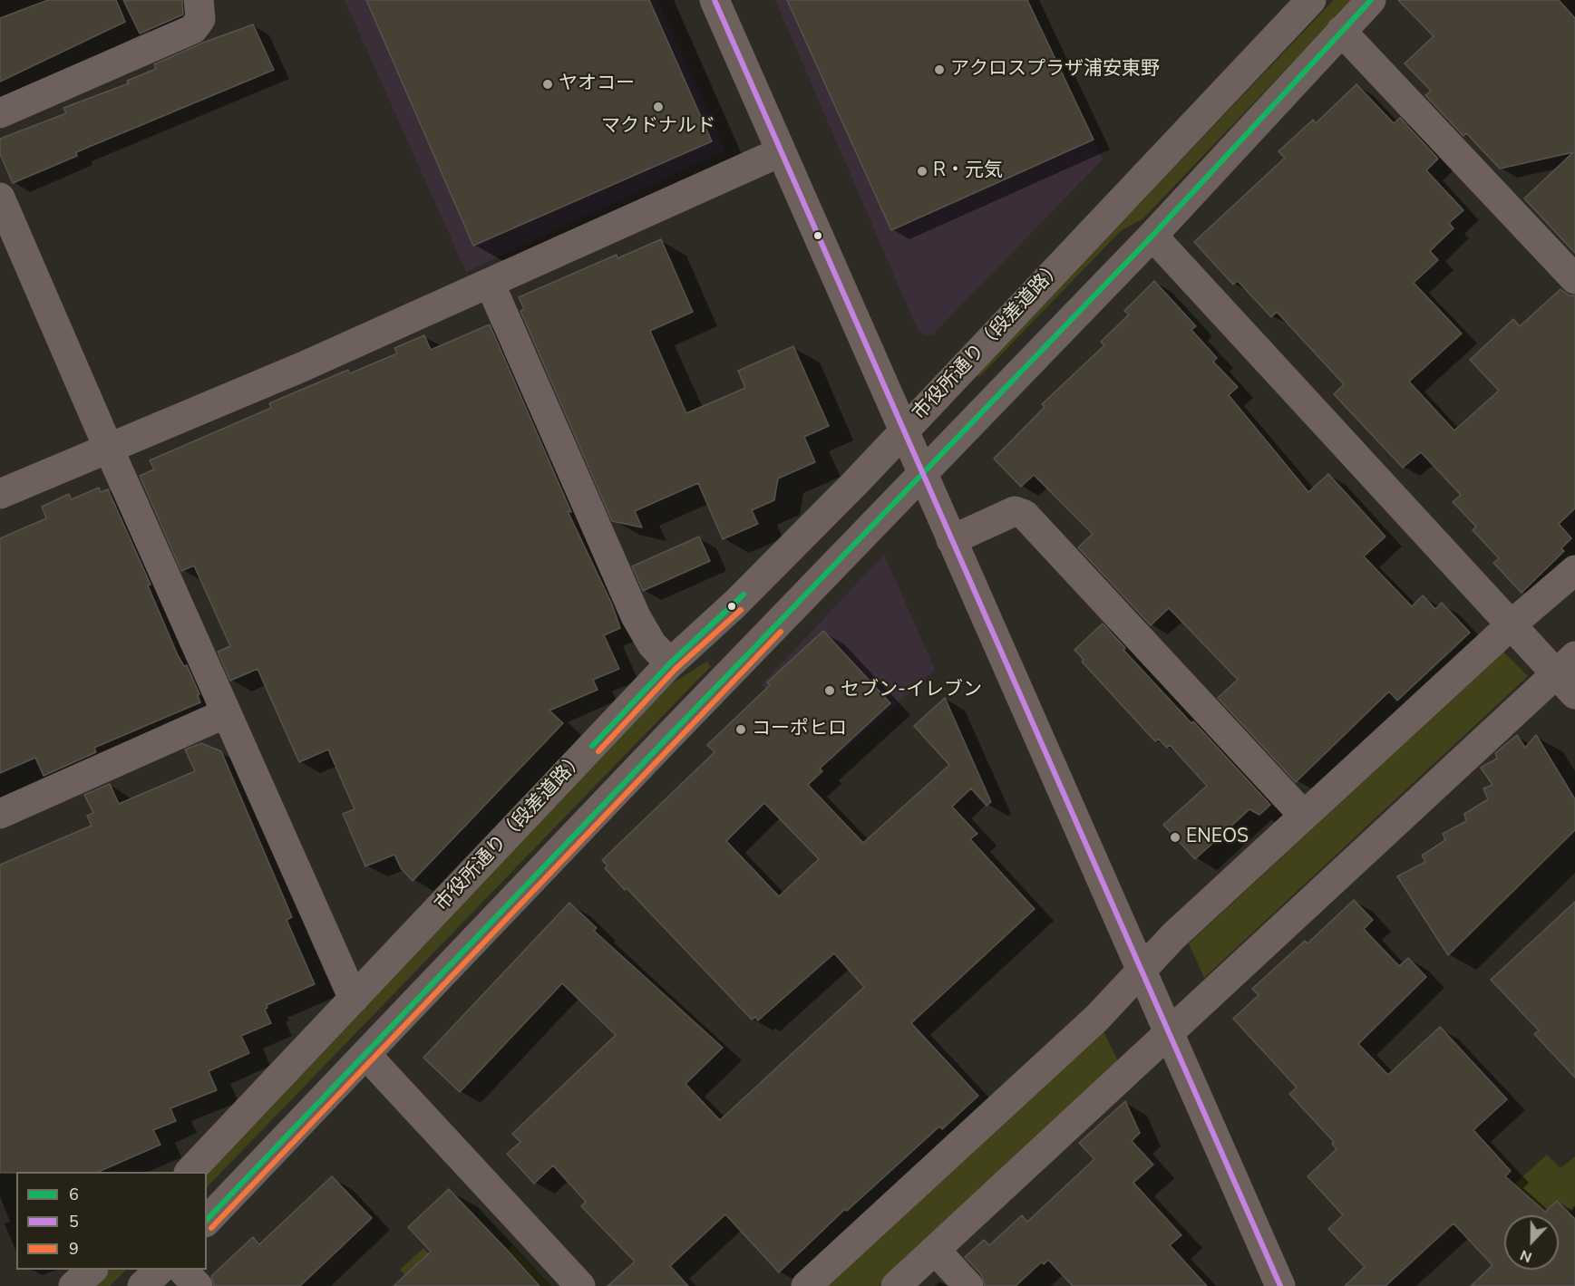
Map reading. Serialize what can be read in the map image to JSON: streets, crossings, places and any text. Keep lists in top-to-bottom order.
{
  "streets": {
    "street": ["市役所通り（段差道路）"]
  },
  "places": [
    "アクロスプラザ浦安東野",
    "ヤオコー",
    "マクドナルド",
    "R・元気",
    "セブン-イレブン",
    "コーポヒロ",
    "ENEOS"
  ],
  "lines": ["transit line 6", "transit line 5", "transit line 9"],
  "legend": ["6", "5", "9"],
  "north": "bottom"
}
